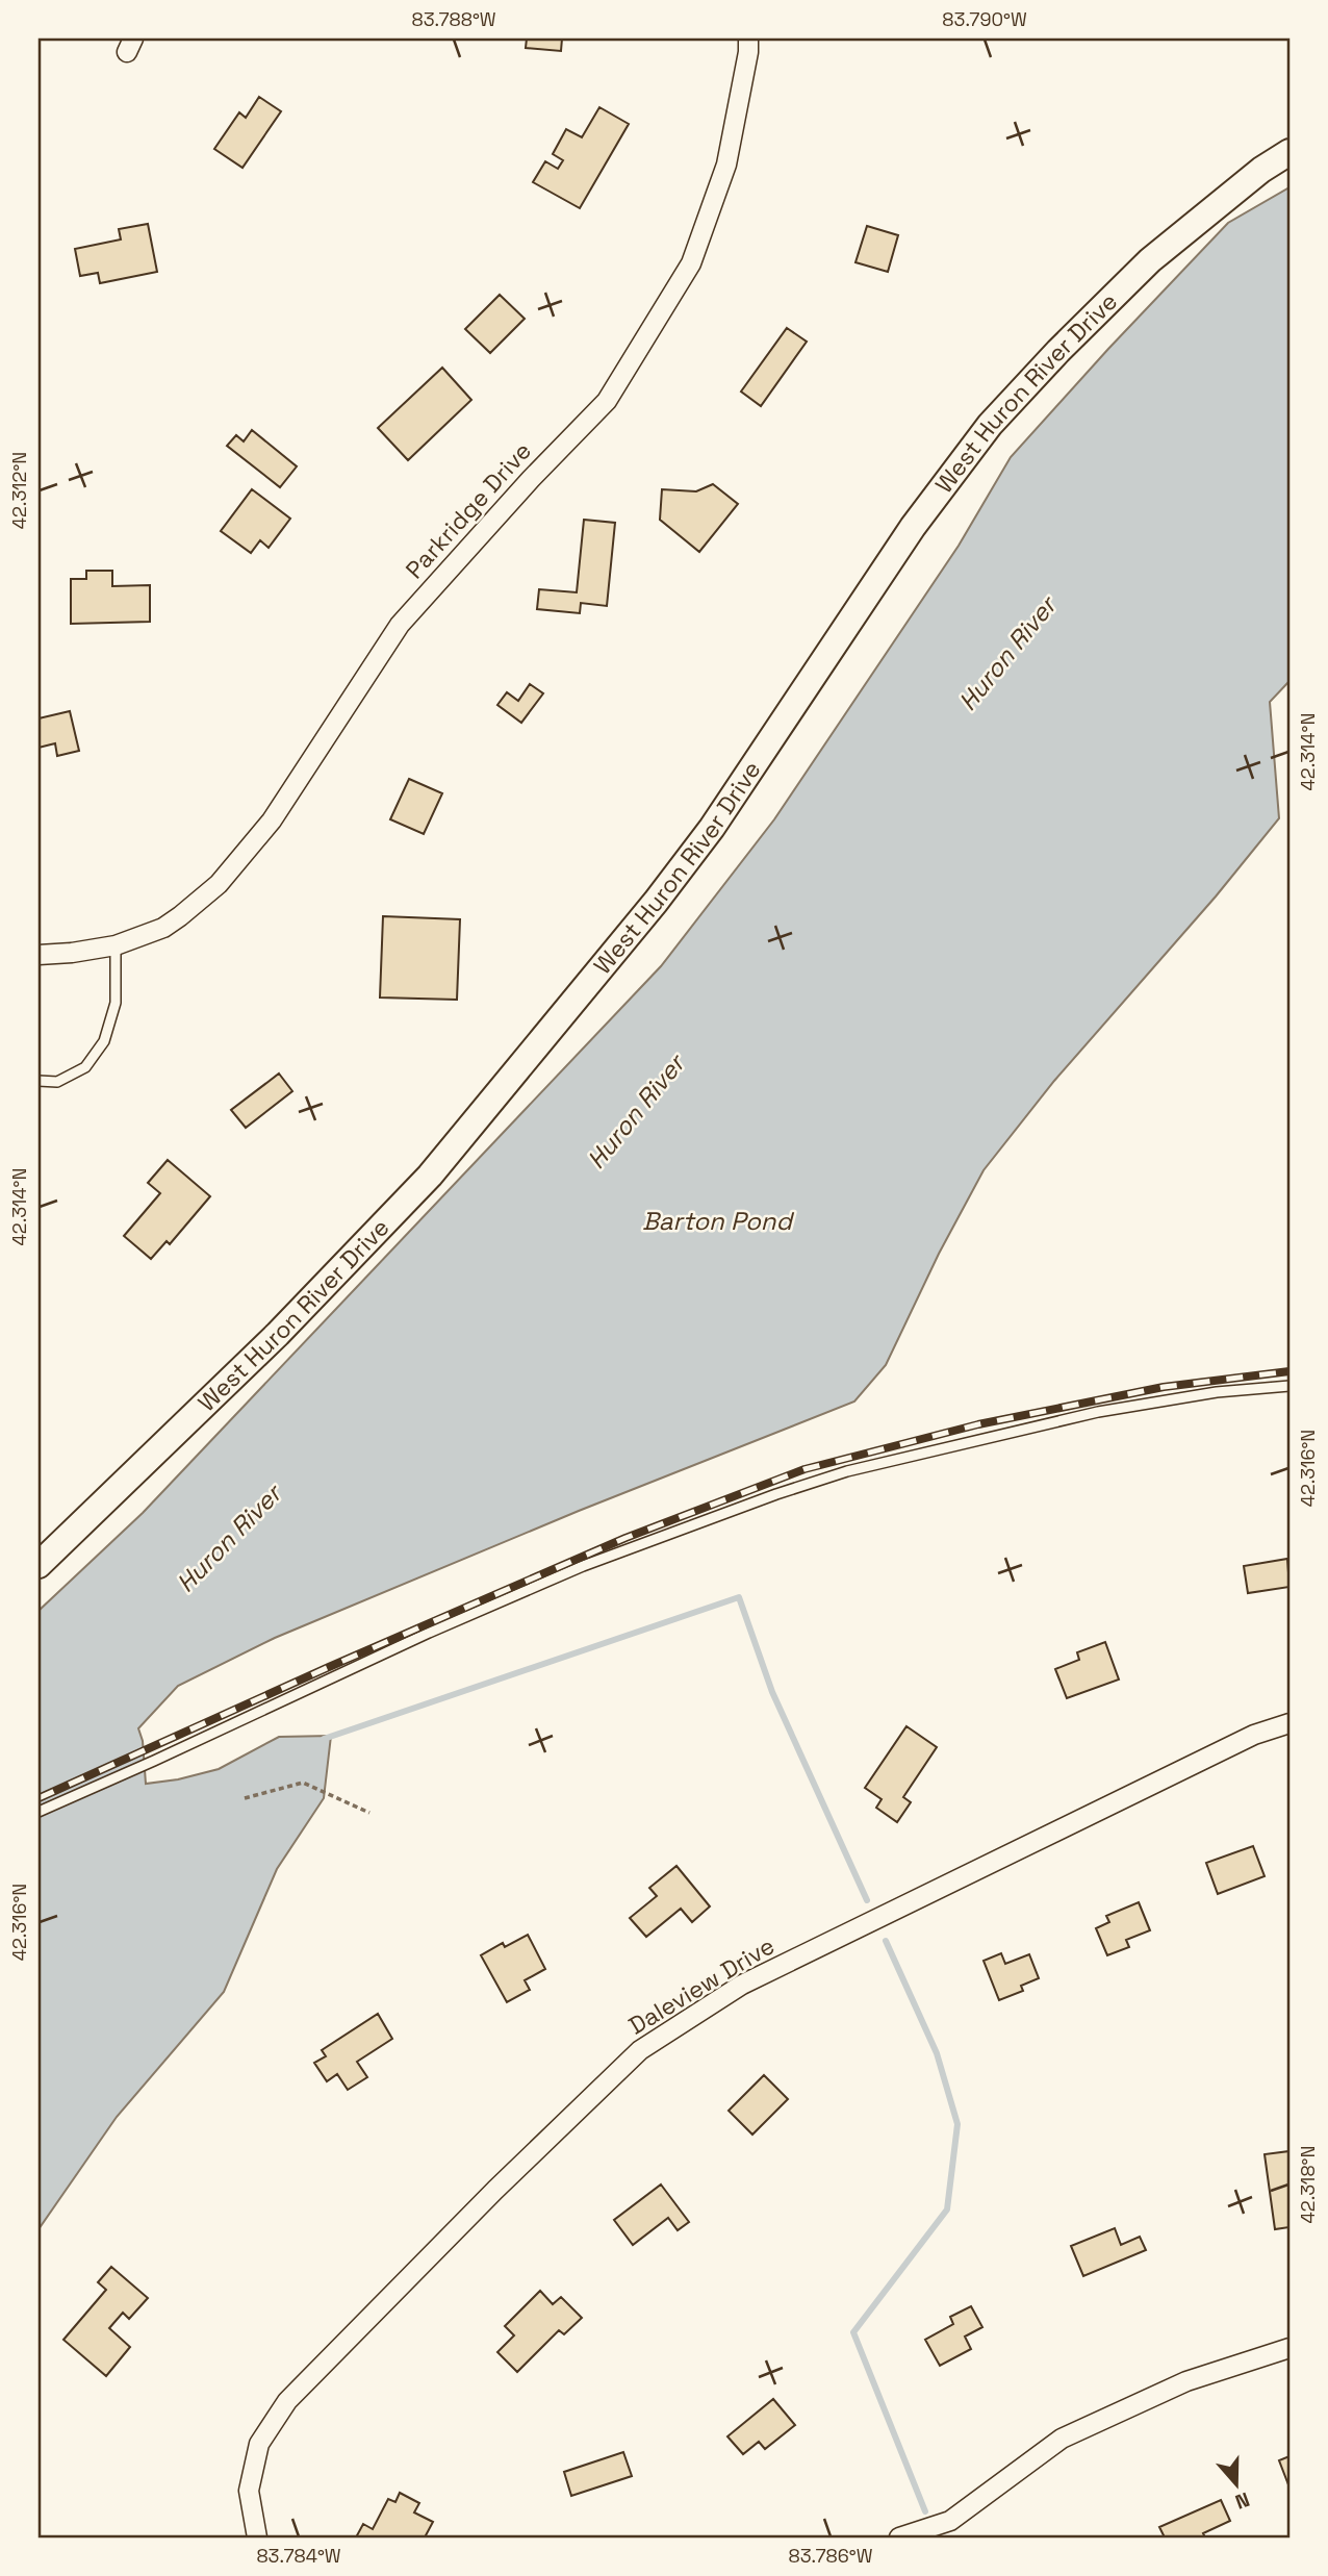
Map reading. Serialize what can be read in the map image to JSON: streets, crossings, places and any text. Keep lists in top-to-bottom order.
{
  "streets": {
    "street": ["West Huron River Drive", "Parkridge Drive", "Daleview Drive"]
  },
  "water": ["Huron River", "Barton Pond"],
  "north": "bottom",
  "coordinates": [
    "83.788°W",
    "83.790°W",
    "42.312°N",
    "42.314°N",
    "42.316°N",
    "42.318°N",
    "83.784°W",
    "83.786°W"
  ]
}
